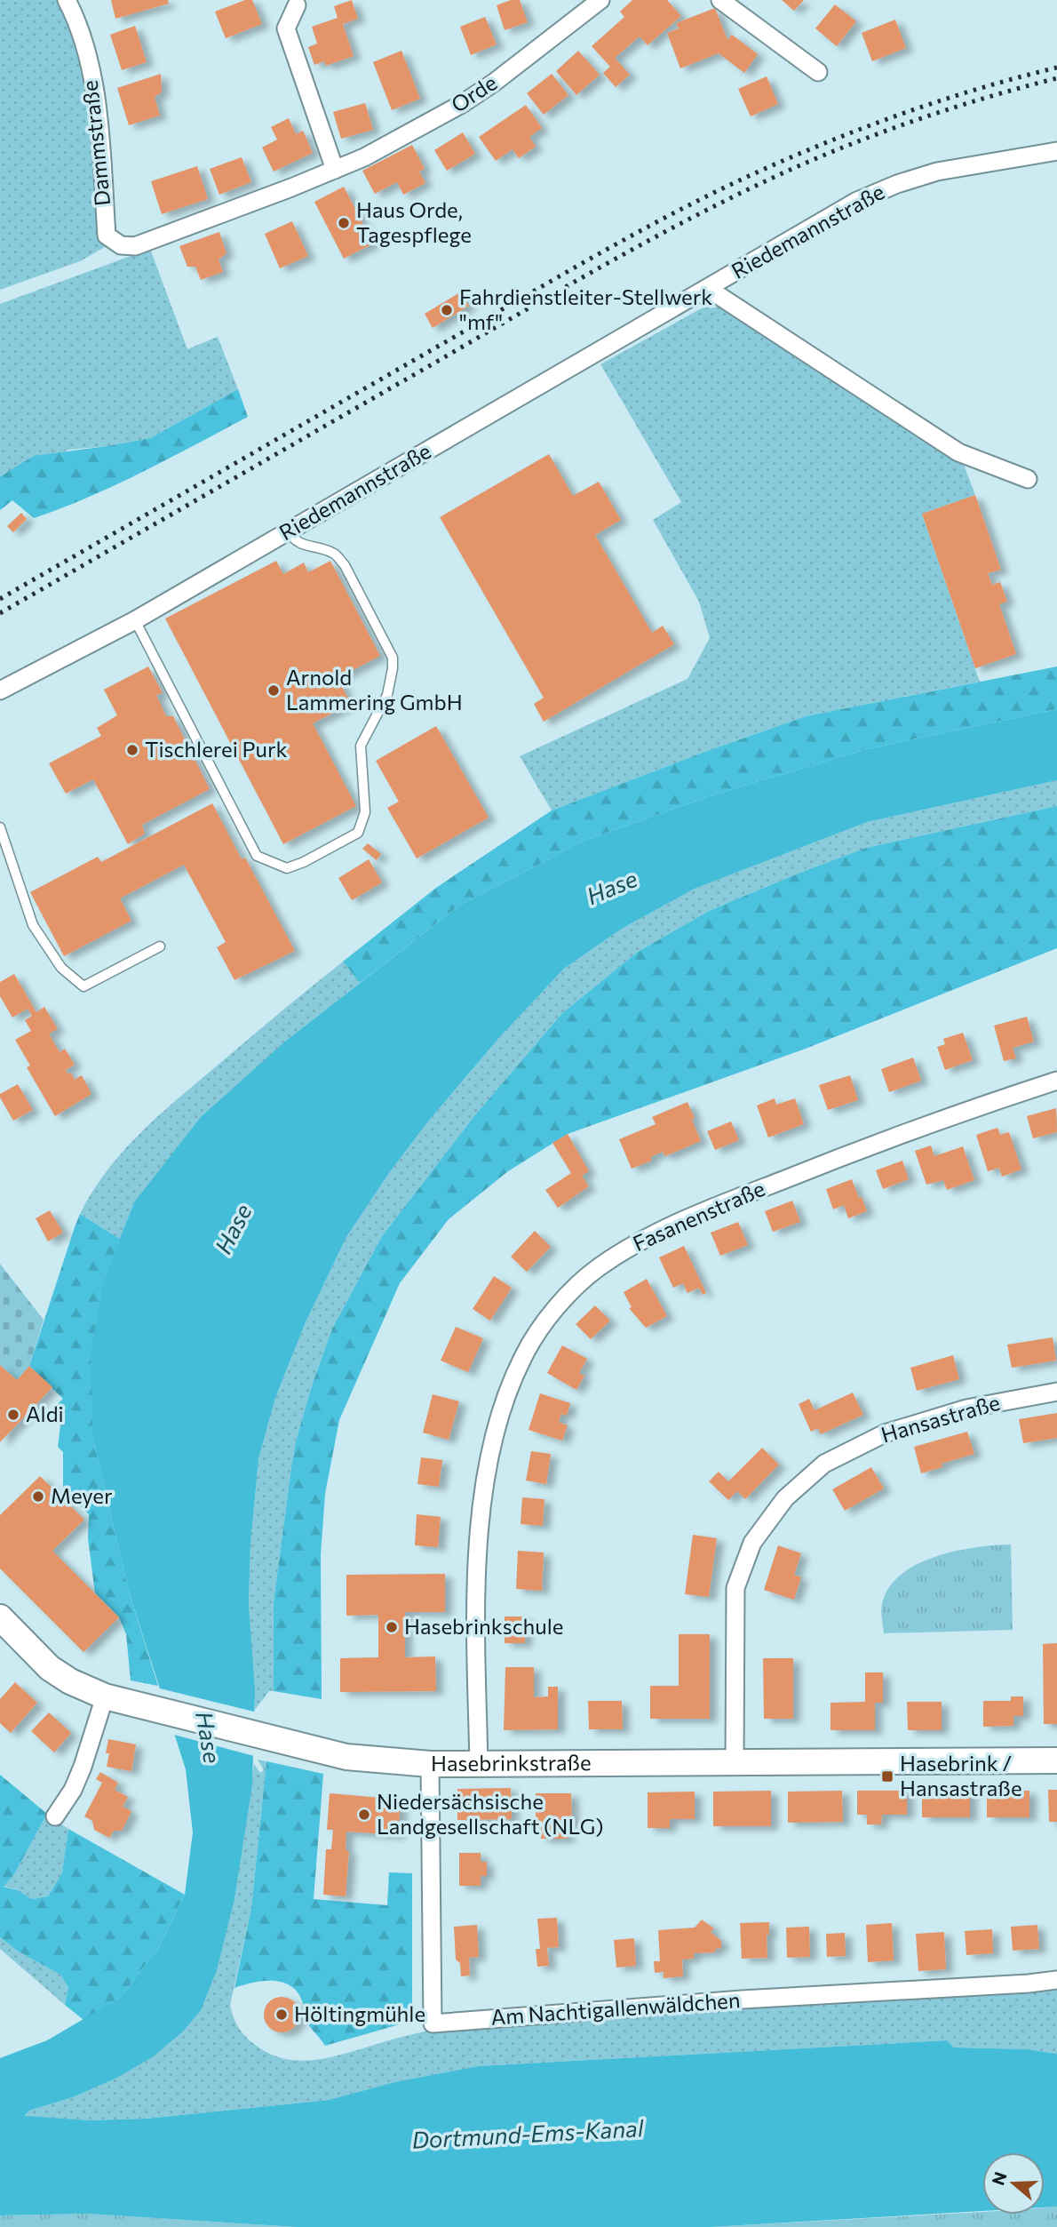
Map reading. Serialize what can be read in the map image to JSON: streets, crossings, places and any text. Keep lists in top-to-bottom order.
{
  "streets": {
    "street": [
      "Orde",
      "Dammstraße",
      "Riedemannstraße",
      "Fasanenstraße",
      "Hansastraße",
      "Hasebrinkstraße",
      "Am Nachtigallenwäldchen"
    ]
  },
  "crossings": [
    ["Orde", "Dammstraße"],
    ["Fasanenstraße", "Hasebrinkstraße"],
    ["Hansastraße", "Hasebrinkstraße"],
    ["Hasebrinkstraße", "Am Nachtigallenwäldchen"]
  ],
  "water": ["Hase", "Dortmund-Ems-Kanal"],
  "places": {
    "other": [
      "Haus Orde, Tagespflege",
      "Fahrdienstleiter-Stellwerk \"mf\"",
      "Arnold Lammering GmbH",
      "Tischlerei Purk",
      "Aldi",
      "Meyer",
      "Hasebrinkschule",
      "Niedersächsische Landgesellschaft (NLG)",
      "Höltingmühle"
    ],
    "transit": ["Hasebrink / Hansastraße"]
  },
  "north": "left"
}
